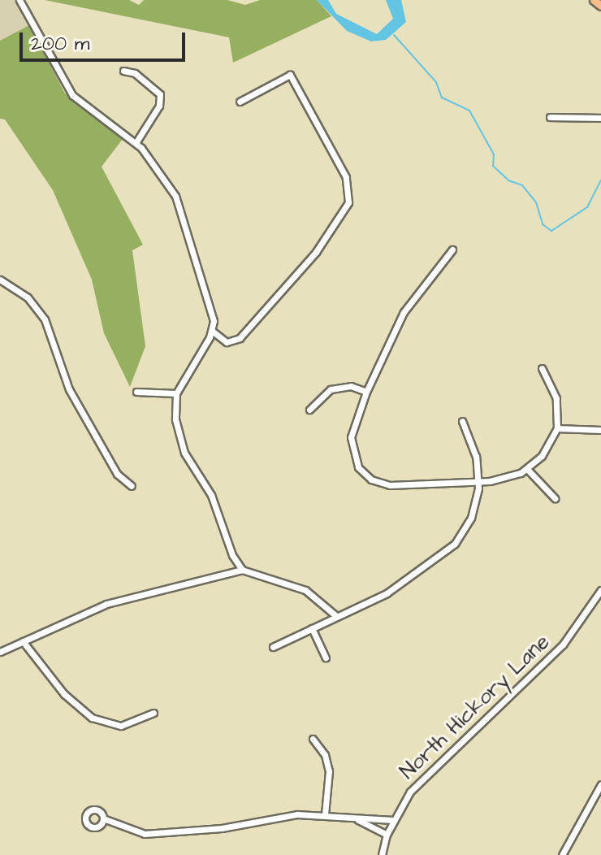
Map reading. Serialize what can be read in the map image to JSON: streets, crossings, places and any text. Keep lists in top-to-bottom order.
{
  "streets": {
    "street": ["North Hickory Lane"]
  },
  "scale_bar": "200 m"
}
